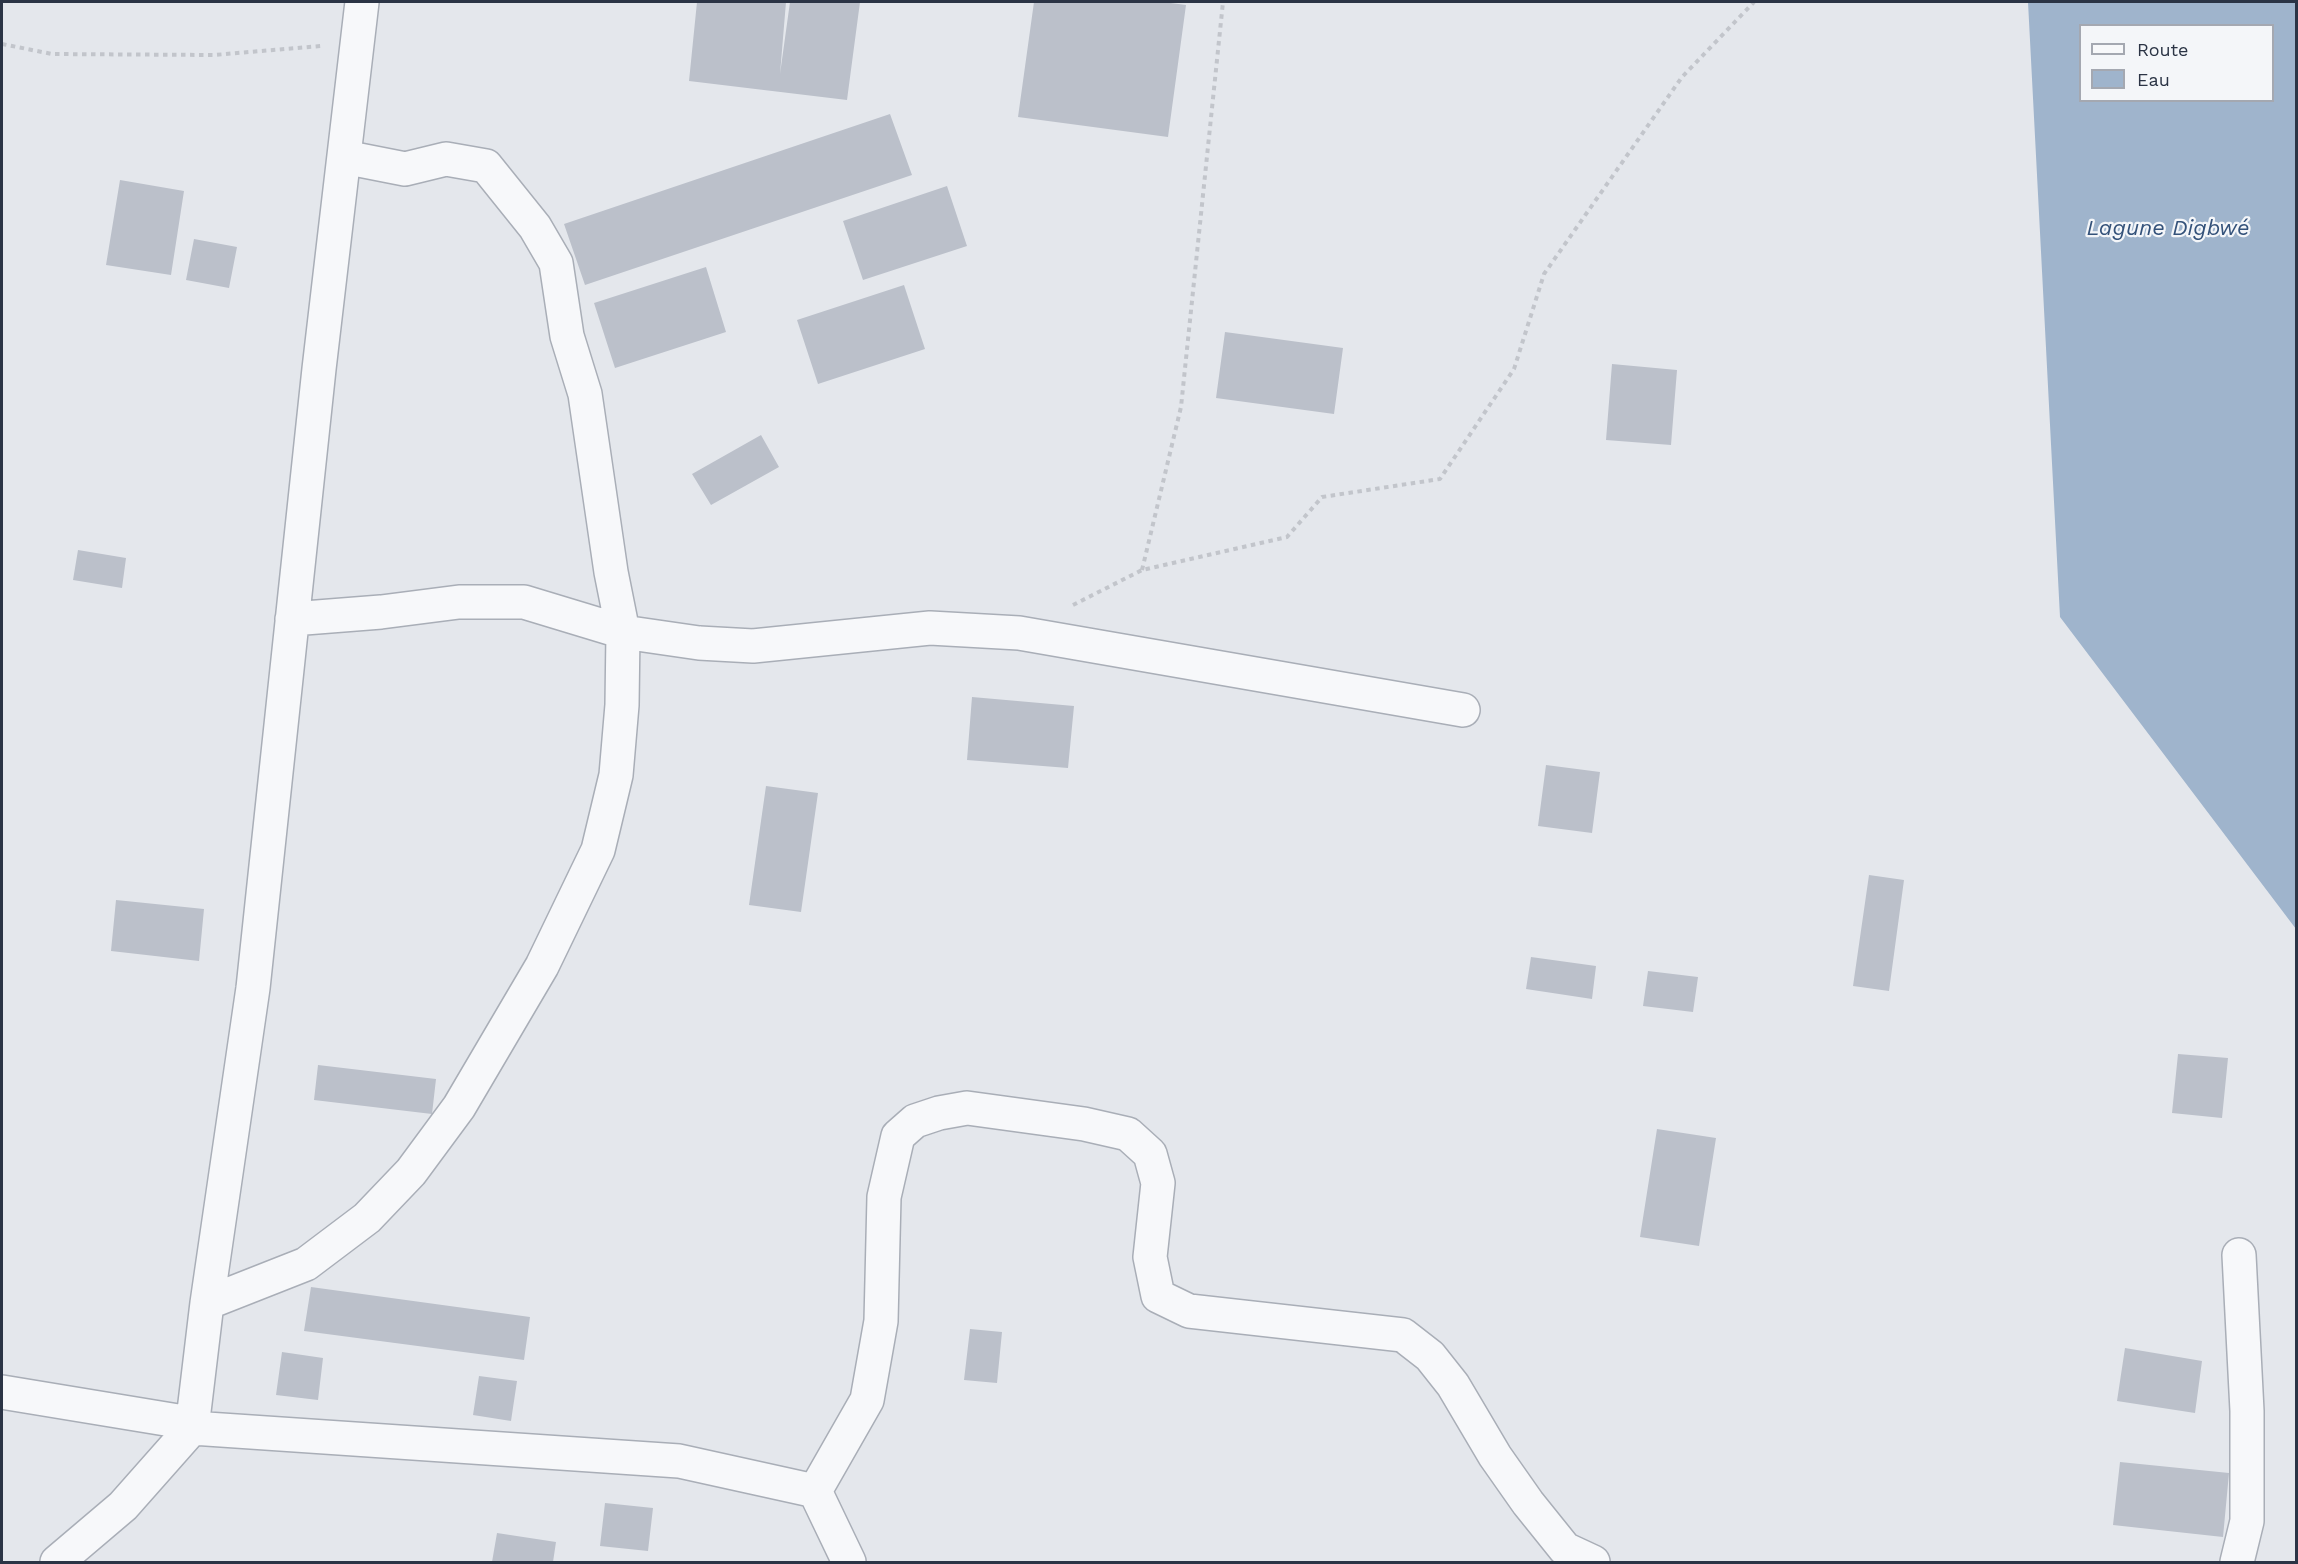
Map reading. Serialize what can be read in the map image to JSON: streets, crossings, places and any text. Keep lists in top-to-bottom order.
{
  "water": ["Lagune Digbwé"],
  "legend": ["Route", "Eau"]
}
